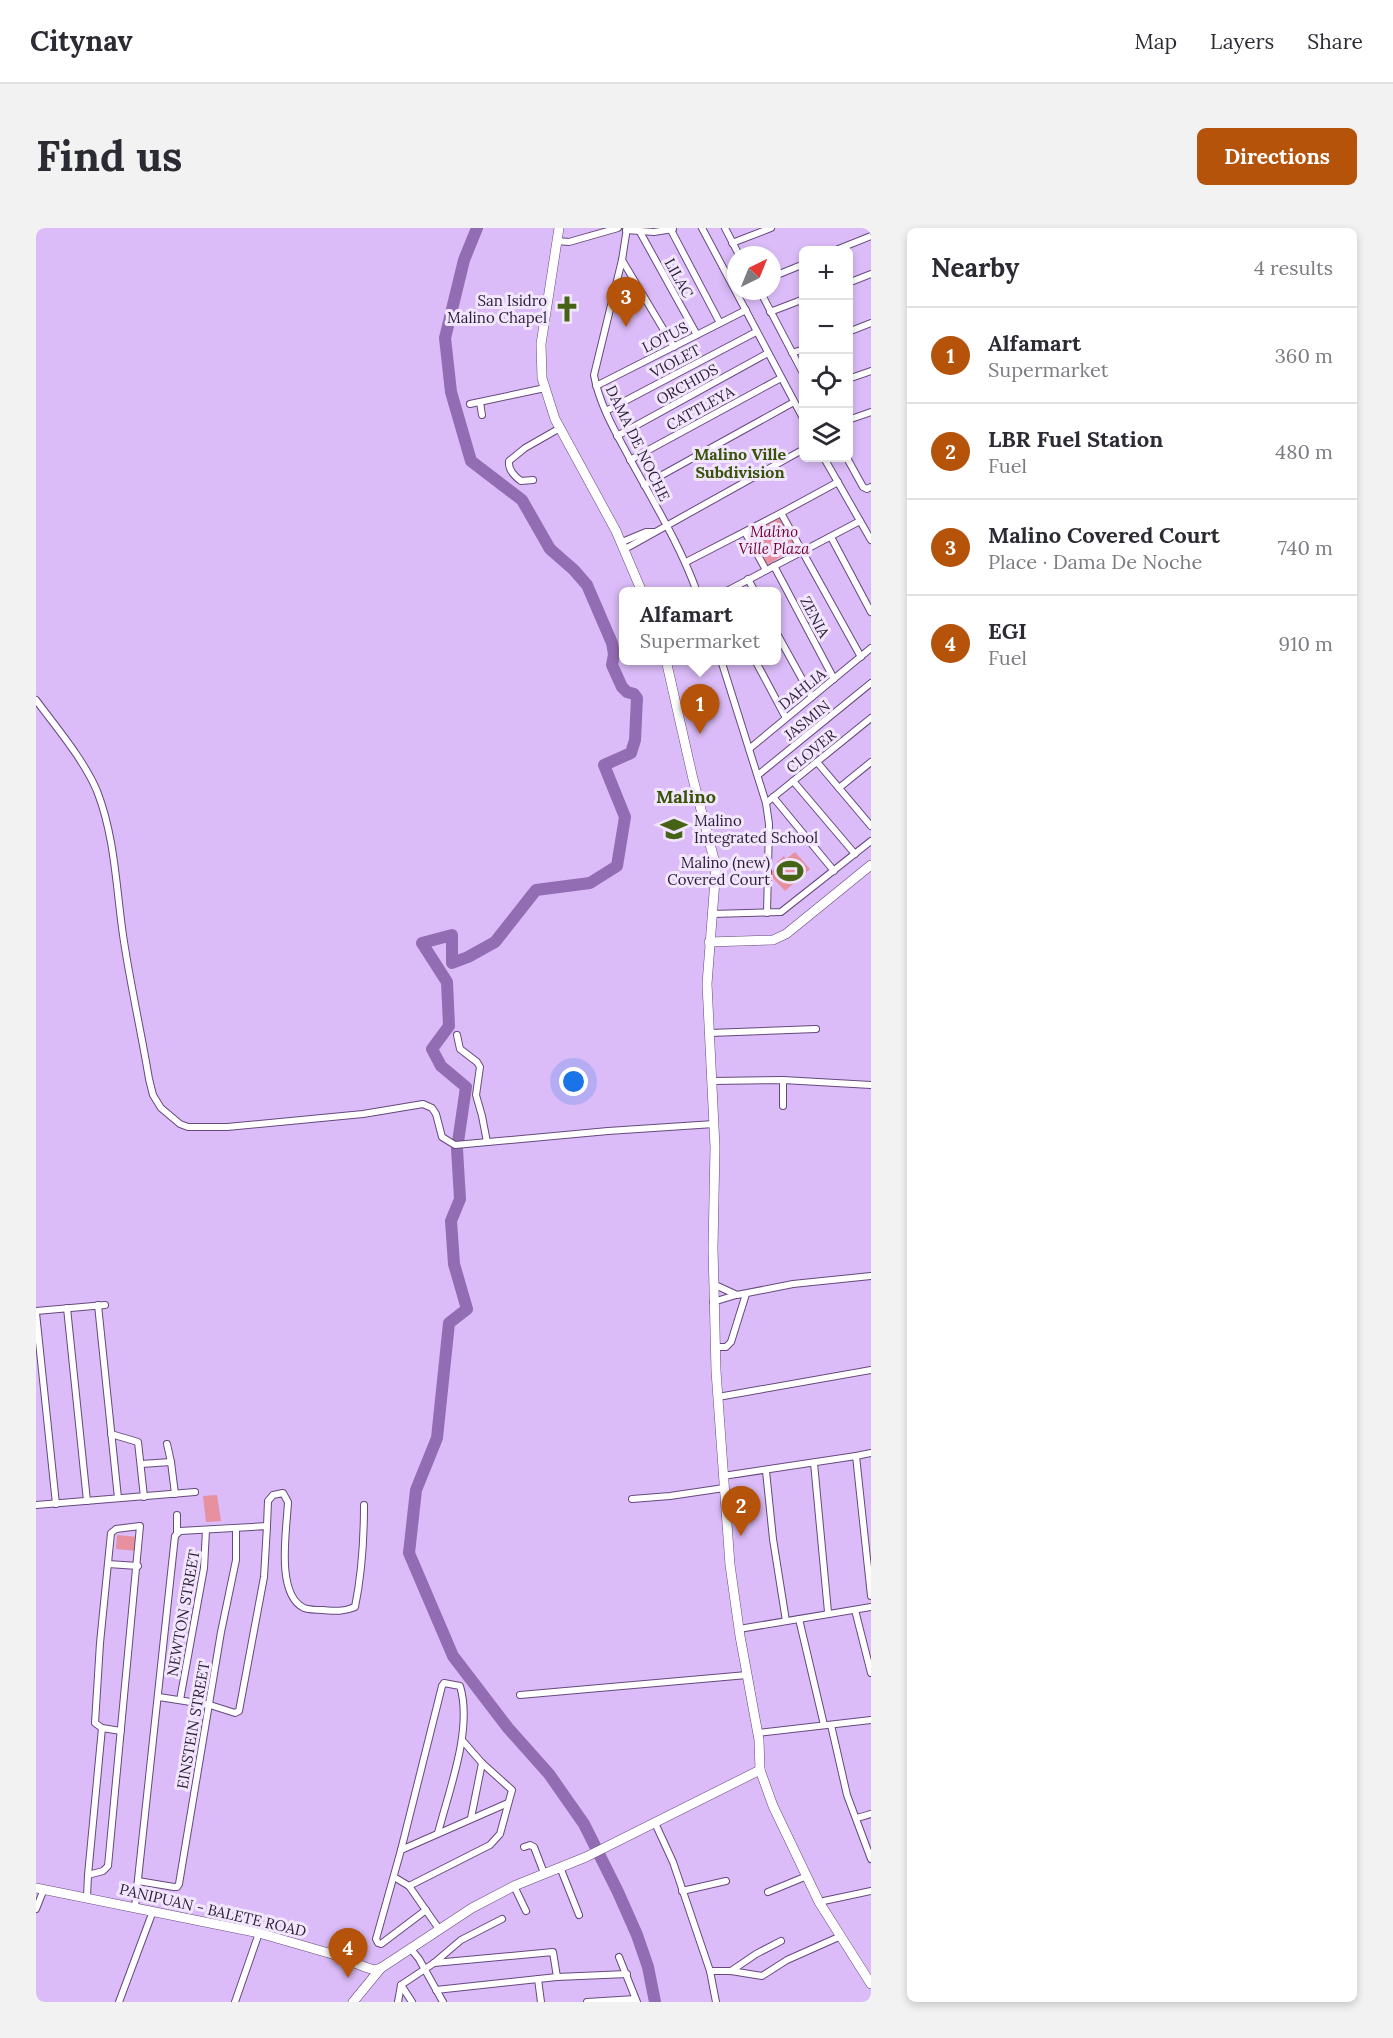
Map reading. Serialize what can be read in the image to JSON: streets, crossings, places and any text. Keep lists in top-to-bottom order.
{
  "streets": {
    "street": [
      "LILAC",
      "LOTUS",
      "VIOLET",
      "ORCHIDS",
      "CATTLEYA",
      "DAMA DE NOCHE",
      "ZENIA",
      "DAHLIA",
      "JASMIN",
      "CLOVER",
      "NEWTON STREET",
      "EINSTEIN STREET",
      "PANIPUAN - BALETE ROAD"
    ]
  },
  "crossings": [
    ["LILAC", "LOTUS"],
    ["LOTUS", "DAMA DE NOCHE"],
    ["VIOLET", "DAMA DE NOCHE"],
    ["ORCHIDS", "DAMA DE NOCHE"],
    ["CATTLEYA", "DAMA DE NOCHE"],
    ["ZENIA", "DAHLIA"]
  ],
  "districts": ["Malino Ville Subdivision", "Malino"],
  "parks": ["Malino Ville Plaza"],
  "places": {
    "church": ["San Isidro Malino Chapel"],
    "school or university": ["Malino Integrated School"],
    "sports": ["Malino (new) Covered Court"]
  },
  "north": "top right",
  "page": {
    "header": "Citynav",
    "nav": ["Map", "Layers", "Share"],
    "buttons": "Directions",
    "title": "Find us",
    "heading": ["Nearby", "4 results"],
    "map_buttons": ["+", "−"],
    "pins": [
      "3",
      "1",
      "2",
      "4"
    ],
    "list": [
      {
        "mark": "1",
        "name": "Alfamart",
        "note": "Supermarket",
        "value": "360 m"
      },
      {
        "mark": "2",
        "name": "LBR Fuel Station",
        "note": "Fuel",
        "value": "480 m"
      },
      {
        "mark": "3",
        "name": "Malino Covered Court",
        "note": "Place · Dama De Noche",
        "value": "740 m"
      },
      {
        "mark": "4",
        "name": "EGI",
        "note": "Fuel",
        "value": "910 m"
      }
    ],
    "popup": ["Alfamart", "Supermarket"]
  }
}
